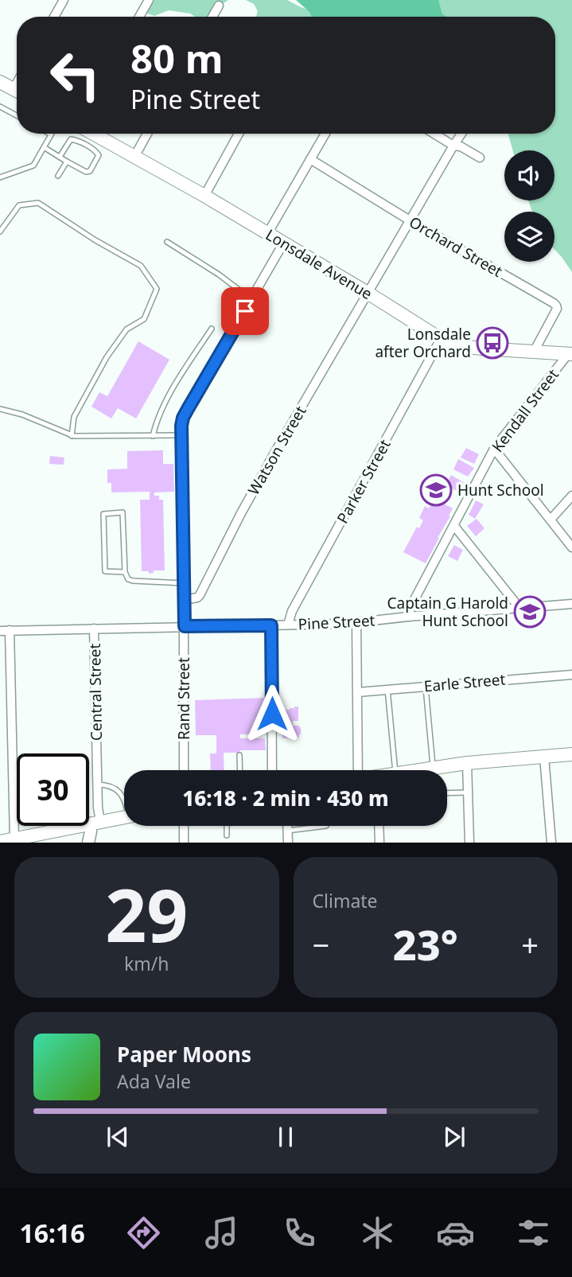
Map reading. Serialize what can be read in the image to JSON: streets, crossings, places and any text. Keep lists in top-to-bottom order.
{
  "streets": {
    "main road": ["Lonsdale Avenue", "Central Street"],
    "street": [
      "Orchard Street",
      "Kendall Street",
      "Watson Street",
      "Parker Street",
      "Pine Street",
      "Earle Street",
      "Rand Street"
    ]
  },
  "crossings": [
    ["Orchard Street", "Lonsdale Avenue"],
    ["Orchard Street", "Watson Street"],
    ["Lonsdale Avenue", "Kendall Street"],
    ["Lonsdale Avenue", "Watson Street"],
    ["Lonsdale Avenue", "Parker Street"],
    ["Lonsdale Avenue", "Rand Street"],
    ["Kendall Street", "Pine Street"],
    ["Watson Street", "Rand Street"],
    ["Parker Street", "Pine Street"],
    ["Pine Street", "Central Street"],
    ["Pine Street", "Rand Street"]
  ],
  "places": {
    "bus stop": ["Lonsdale after Orchard"],
    "school or university": ["Hunt School", "Captain G Harold Hunt School"]
  },
  "page": {
    "turn": ["80 m", "Pine Street"],
    "limit": "30",
    "trip": "16:18 · 2 min · 430 m",
    "tile": [
      ["29", "km/h"],
      "Climate"
    ],
    "heat": ["−", "23°", "+"],
    "song": ["Paper Moons", "Ada Vale"],
    "tabs": "16:16"
  }
}
